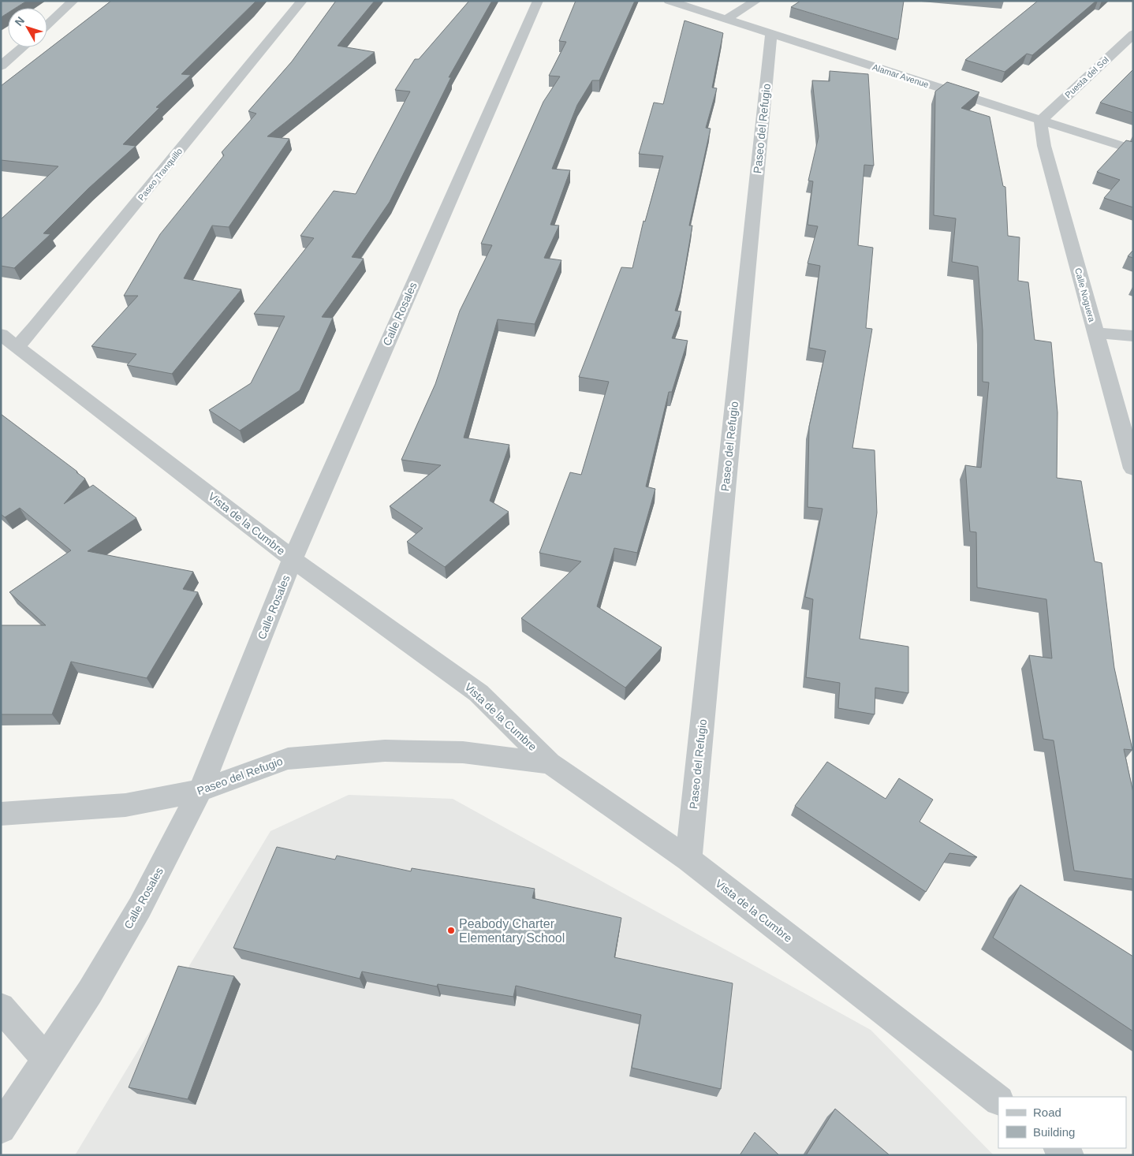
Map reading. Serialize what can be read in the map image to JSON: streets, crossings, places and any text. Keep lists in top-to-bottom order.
{
  "streets": {
    "street": [
      "Alamar Avenue",
      "Puesta del Sol",
      "Paseo del Refugio",
      "Paseo Tranquillo",
      "Calle Noguera",
      "Calle Rosales",
      "Vista de la Cumbre"
    ]
  },
  "crossings": [
    ["Alamar Avenue", "Puesta del Sol"],
    ["Alamar Avenue", "Paseo del Refugio"],
    ["Alamar Avenue", "Calle Noguera"],
    ["Puesta del Sol", "Calle Noguera"],
    ["Paseo del Refugio", "Calle Rosales"],
    ["Paseo del Refugio", "Vista de la Cumbre"],
    ["Paseo Tranquillo", "Vista de la Cumbre"],
    ["Calle Rosales", "Vista de la Cumbre"]
  ],
  "places": ["Peabody Charter Elementary School"],
  "legend": ["Road", "Building"],
  "north": "top left"
}
